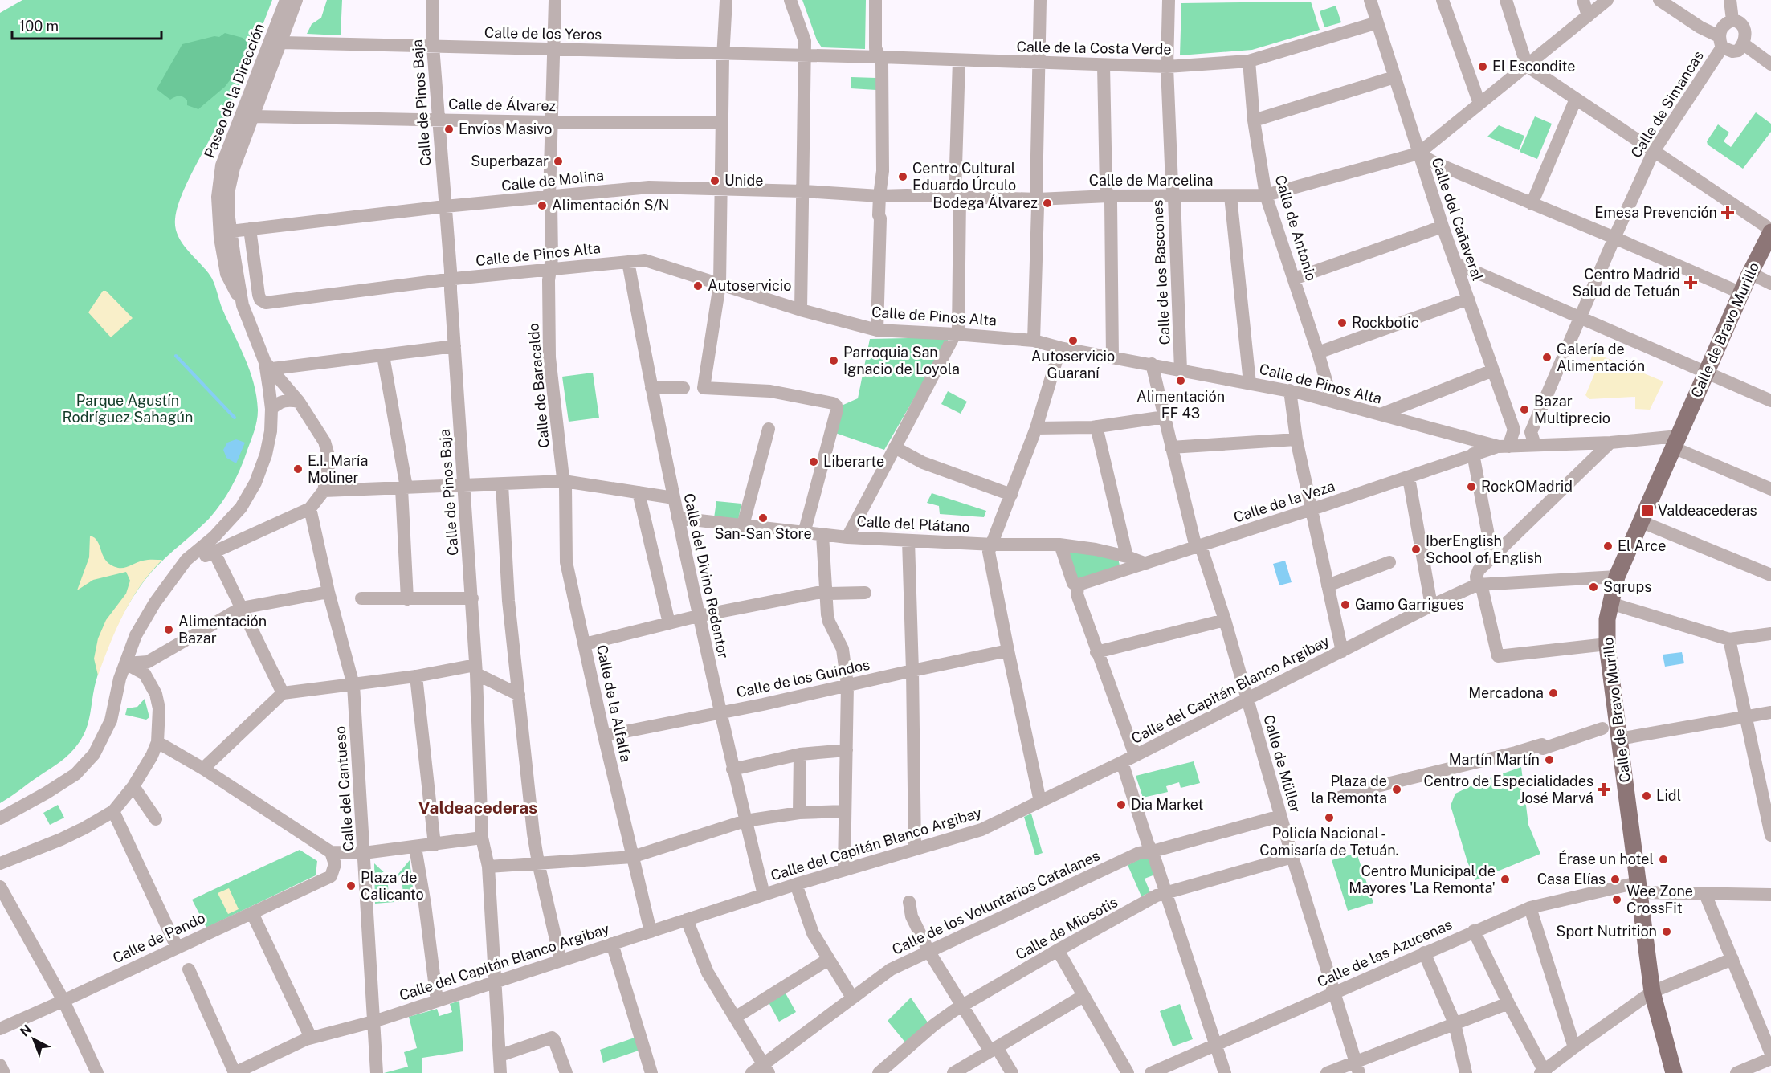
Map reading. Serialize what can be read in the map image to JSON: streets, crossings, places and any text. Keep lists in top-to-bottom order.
{
  "streets": {
    "main road": ["Calle de Bravo Murillo"],
    "street": [
      "Calle de los Yeros",
      "Calle de la Costa Verde",
      "Paseo de la Dirección",
      "Calle de Pinos Baja",
      "Calle de Simancas",
      "Calle de Álvarez",
      "Calle de Molina",
      "Calle de Marcelina",
      "Calle del Cañaveral",
      "Calle de Antonio",
      "Calle de Pinos Alta",
      "Calle de los Bascones",
      "Calle de Baracaldo",
      "Calle de la Veza",
      "Calle del Plátano",
      "Calle del Divino Redentor",
      "Calle de los Guindos",
      "Calle del Capitán Blanco Argibay",
      "Calle de la Alfalfa",
      "Calle de Müller",
      "Calle del Cantueso",
      "Calle de los Voluntarios Catalanes",
      "Calle de Miosotis",
      "Calle de Pando",
      "Calle de las Azucenas"
    ]
  },
  "crossings": [
    ["Calle de los Yeros", "Calle de la Costa Verde"],
    ["Calle de los Yeros", "Paseo de la Dirección"],
    ["Calle de los Yeros", "Calle de Pinos Baja"],
    ["Calle de los Yeros", "Calle de Baracaldo"],
    ["Calle de la Costa Verde", "Calle del Cañaveral"],
    ["Calle de la Costa Verde", "Calle de Antonio"],
    ["Calle de la Costa Verde", "Calle de los Bascones"],
    ["Paseo de la Dirección", "Calle de Álvarez"],
    ["Paseo de la Dirección", "Calle de Molina"],
    ["Paseo de la Dirección", "Calle del Cantueso"],
    ["Calle de Pinos Baja", "Calle de Álvarez"],
    ["Calle de Pinos Baja", "Calle de Molina"],
    ["Calle de Pinos Baja", "Calle de Pinos Alta"],
    ["Calle de Pinos Baja", "Calle del Capitán Blanco Argibay"],
    ["Calle de Simancas", "Calle de Pinos Alta"],
    ["Calle de Álvarez", "Calle de Baracaldo"],
    ["Calle de Molina", "Calle de Marcelina"],
    ["Calle de Molina", "Calle de Pinos Alta"],
    ["Calle de Molina", "Calle de Baracaldo"],
    ["Calle de Marcelina", "Calle del Cañaveral"],
    ["Calle de Marcelina", "Calle de Antonio"],
    ["Calle de Marcelina", "Calle de los Bascones"],
    ["Calle de Antonio", "Calle de Pinos Alta"],
    ["Calle de Pinos Alta", "Calle de los Bascones"],
    ["Calle de Pinos Alta", "Calle de Bravo Murillo"],
    ["Calle de Pinos Alta", "Calle de Baracaldo"],
    ["Calle de Pinos Alta", "Calle de la Veza"],
    ["Calle de Pinos Alta", "Calle del Divino Redentor"],
    ["Calle de Pinos Alta", "Calle de Müller"],
    ["Calle de Bravo Murillo", "Calle del Capitán Blanco Argibay"],
    ["Calle de Bravo Murillo", "Calle de las Azucenas"],
    ["Calle de Baracaldo", "Calle de la Alfalfa"],
    ["Calle de la Veza", "Calle del Plátano"],
    ["Calle de la Veza", "Calle de Müller"],
    ["Calle del Plátano", "Calle del Divino Redentor"],
    ["Calle del Divino Redentor", "Calle de los Guindos"],
    ["Calle del Divino Redentor", "Calle del Capitán Blanco Argibay"],
    ["Calle de los Guindos", "Calle de la Alfalfa"],
    ["Calle del Capitán Blanco Argibay", "Calle de la Alfalfa"],
    ["Calle del Capitán Blanco Argibay", "Calle de Müller"],
    ["Calle del Capitán Blanco Argibay", "Calle del Cantueso"],
    ["Calle de Müller", "Calle de los Voluntarios Catalanes"],
    ["Calle de Müller", "Calle de Miosotis"],
    ["Calle de Müller", "Calle de las Azucenas"]
  ],
  "districts": ["Valdeacederas"],
  "parks": ["Parque Agustín Rodríguez Sahagún"],
  "places": {
    "other": [
      "El Escondite",
      "Envíos Masivo",
      "Superbazar",
      "Centro Cultural Eduardo Úrculo",
      "Unide",
      "Bodega Álvarez",
      "Alimentación S/N",
      "Autoservicio",
      "Rockbotic",
      "Autoservicio Guaraní",
      "Galería de Alimentación",
      "Parroquia San Ignacio de Loyola",
      "Alimentación FF 43",
      "Bazar Multiprecio",
      "Liberarte",
      "E.I. María Moliner",
      "RockOMadrid",
      "San-San Store",
      "El Arce",
      "IberEnglish School of English",
      "Sqrups",
      "Gamo Garrigues",
      "Alimentación Bazar",
      "Mercadona",
      "Martín Martín",
      "Plaza de la Remonta",
      "Lidl",
      "Dia Market",
      "Policía Nacional - Comisaría de Tetuán.",
      "Érase un hotel",
      "Centro Municipal de Mayores 'La Remonta'",
      "Casa Elías",
      "Plaza de Calicanto",
      "Wee Zone CrossFit",
      "Sport Nutrition"
    ],
    "health": ["Emesa Prevención", "Centro Madrid Salud de Tetuán", "Centro de Especialidades José Marvá"],
    "transit": ["Valdeacederas"]
  },
  "scale_bar": "100 m",
  "north": "top left"
}
